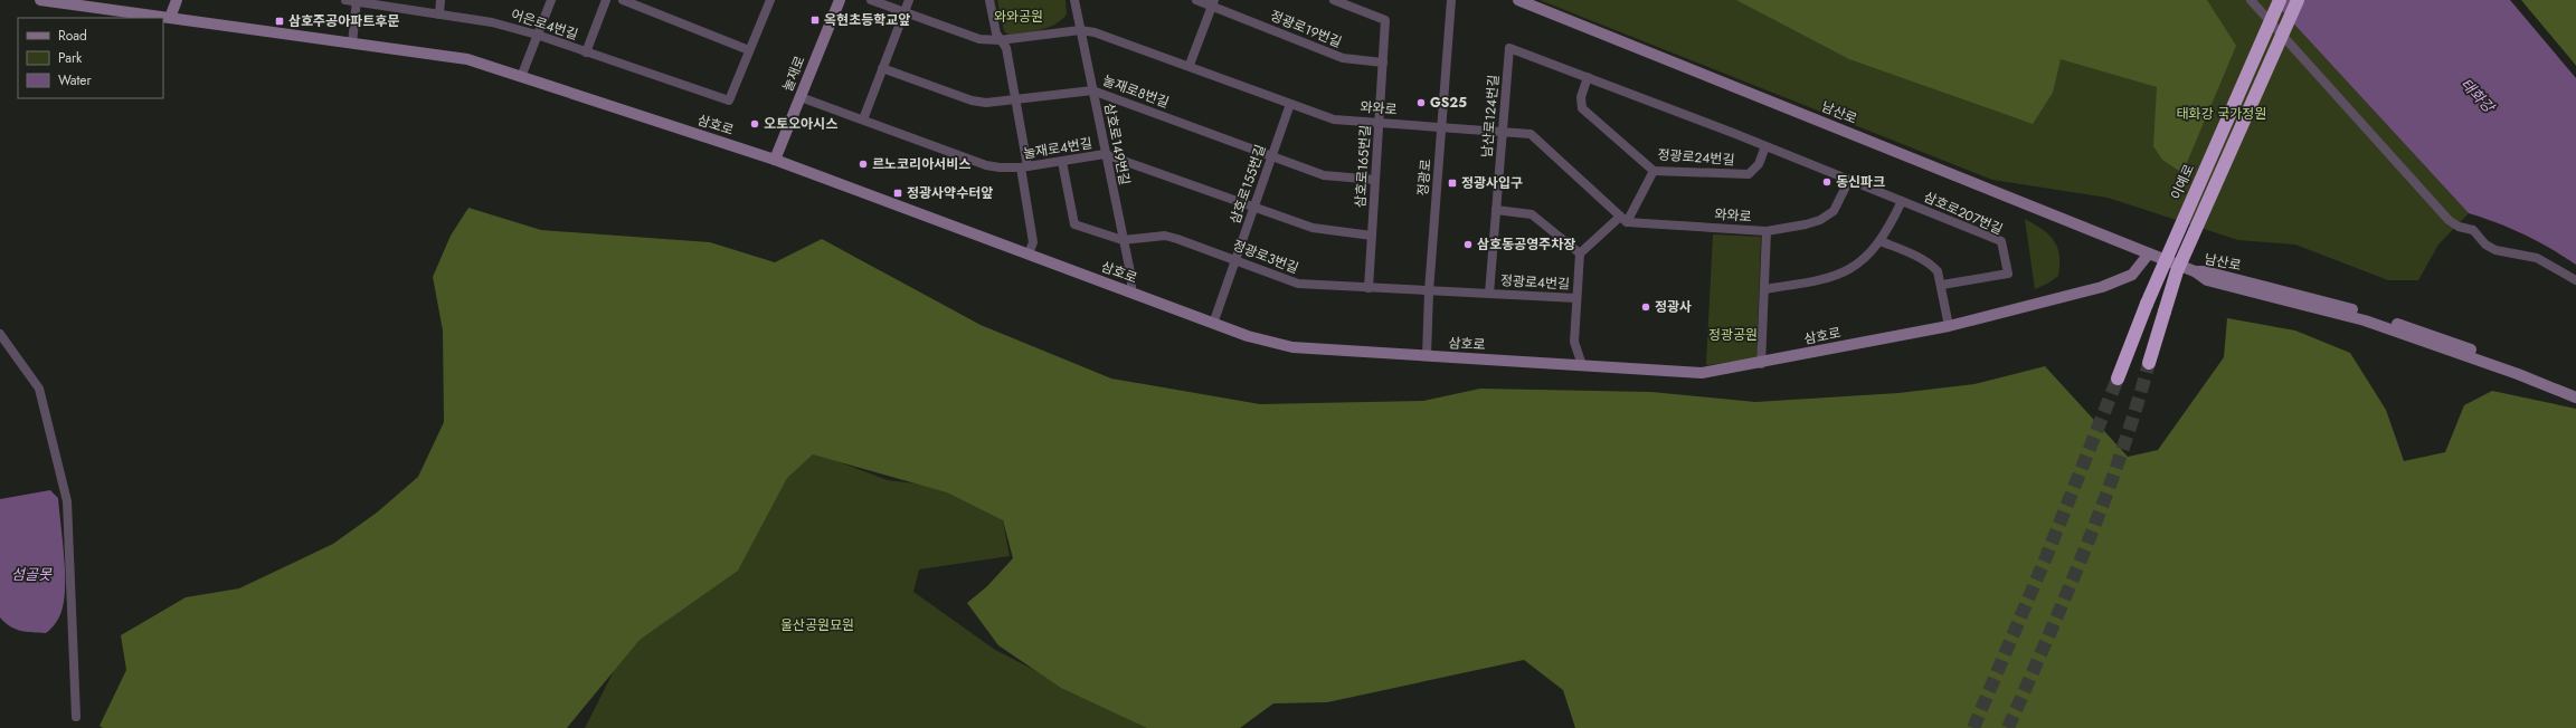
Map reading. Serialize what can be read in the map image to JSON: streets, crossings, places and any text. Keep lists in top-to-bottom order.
{
  "streets": {
    "highway": ["이예로"],
    "main road": ["눌재로", "남산로", "삼호로"],
    "street": [
      "어은로4번길",
      "정광로19번길",
      "눌재로8번길",
      "와와로",
      "남산로124번길",
      "삼호로149번길",
      "눌재로4번길",
      "정광로24번길",
      "삼호로165번길",
      "정광로",
      "삼호로155번길",
      "삼호로207번길",
      "정광로3번길",
      "정광로4번길"
    ]
  },
  "crossings": [
    ["정광로19번길", "삼호로165번길"],
    ["눌재로", "삼호로"],
    ["눌재로", "눌재로4번길"],
    ["눌재로8번길", "삼호로149번길"],
    ["눌재로8번길", "삼호로165번길"],
    ["눌재로8번길", "삼호로155번길"],
    ["와와로", "남산로124번길"],
    ["와와로", "삼호로149번길"],
    ["와와로", "정광로24번길"],
    ["와와로", "삼호로165번길"],
    ["와와로", "정광로"],
    ["와와로", "삼호로155번길"],
    ["와와로", "삼호로207번길"],
    ["남산로", "삼호로"],
    ["남산로124번길", "정광로24번길"],
    ["남산로124번길", "정광로4번길"],
    ["삼호로", "삼호로149번길"],
    ["삼호로", "정광로"],
    ["삼호로", "삼호로155번길"],
    ["삼호로149번길", "눌재로4번길"],
    ["삼호로149번길", "정광로3번길"],
    ["눌재로4번길", "삼호로165번길"],
    ["눌재로4번길", "삼호로155번길"],
    ["정광로24번길", "삼호로207번길"],
    ["삼호로165번길", "정광로3번길"],
    ["정광로", "정광로3번길"],
    ["정광로", "정광로4번길"],
    ["삼호로155번길", "정광로3번길"],
    ["정광로3번길", "정광로4번길"]
  ],
  "water": ["태화강", "섬골못"],
  "parks": [
    "와와공원",
    "태화강 국가정원",
    "정광공원",
    "울산공원묘원"
  ],
  "places": {
    "transit": [
      "옥현초등학교앞",
      "삼호주공아파트후문",
      "정광사입구",
      "정광사약수터앞"
    ],
    "other": [
      "GS25",
      "오토오아시스",
      "르노코리아서비스",
      "동신파크",
      "삼호동공영주차장",
      "정광사"
    ]
  },
  "legend": ["Road", "Park", "Water"]
}
